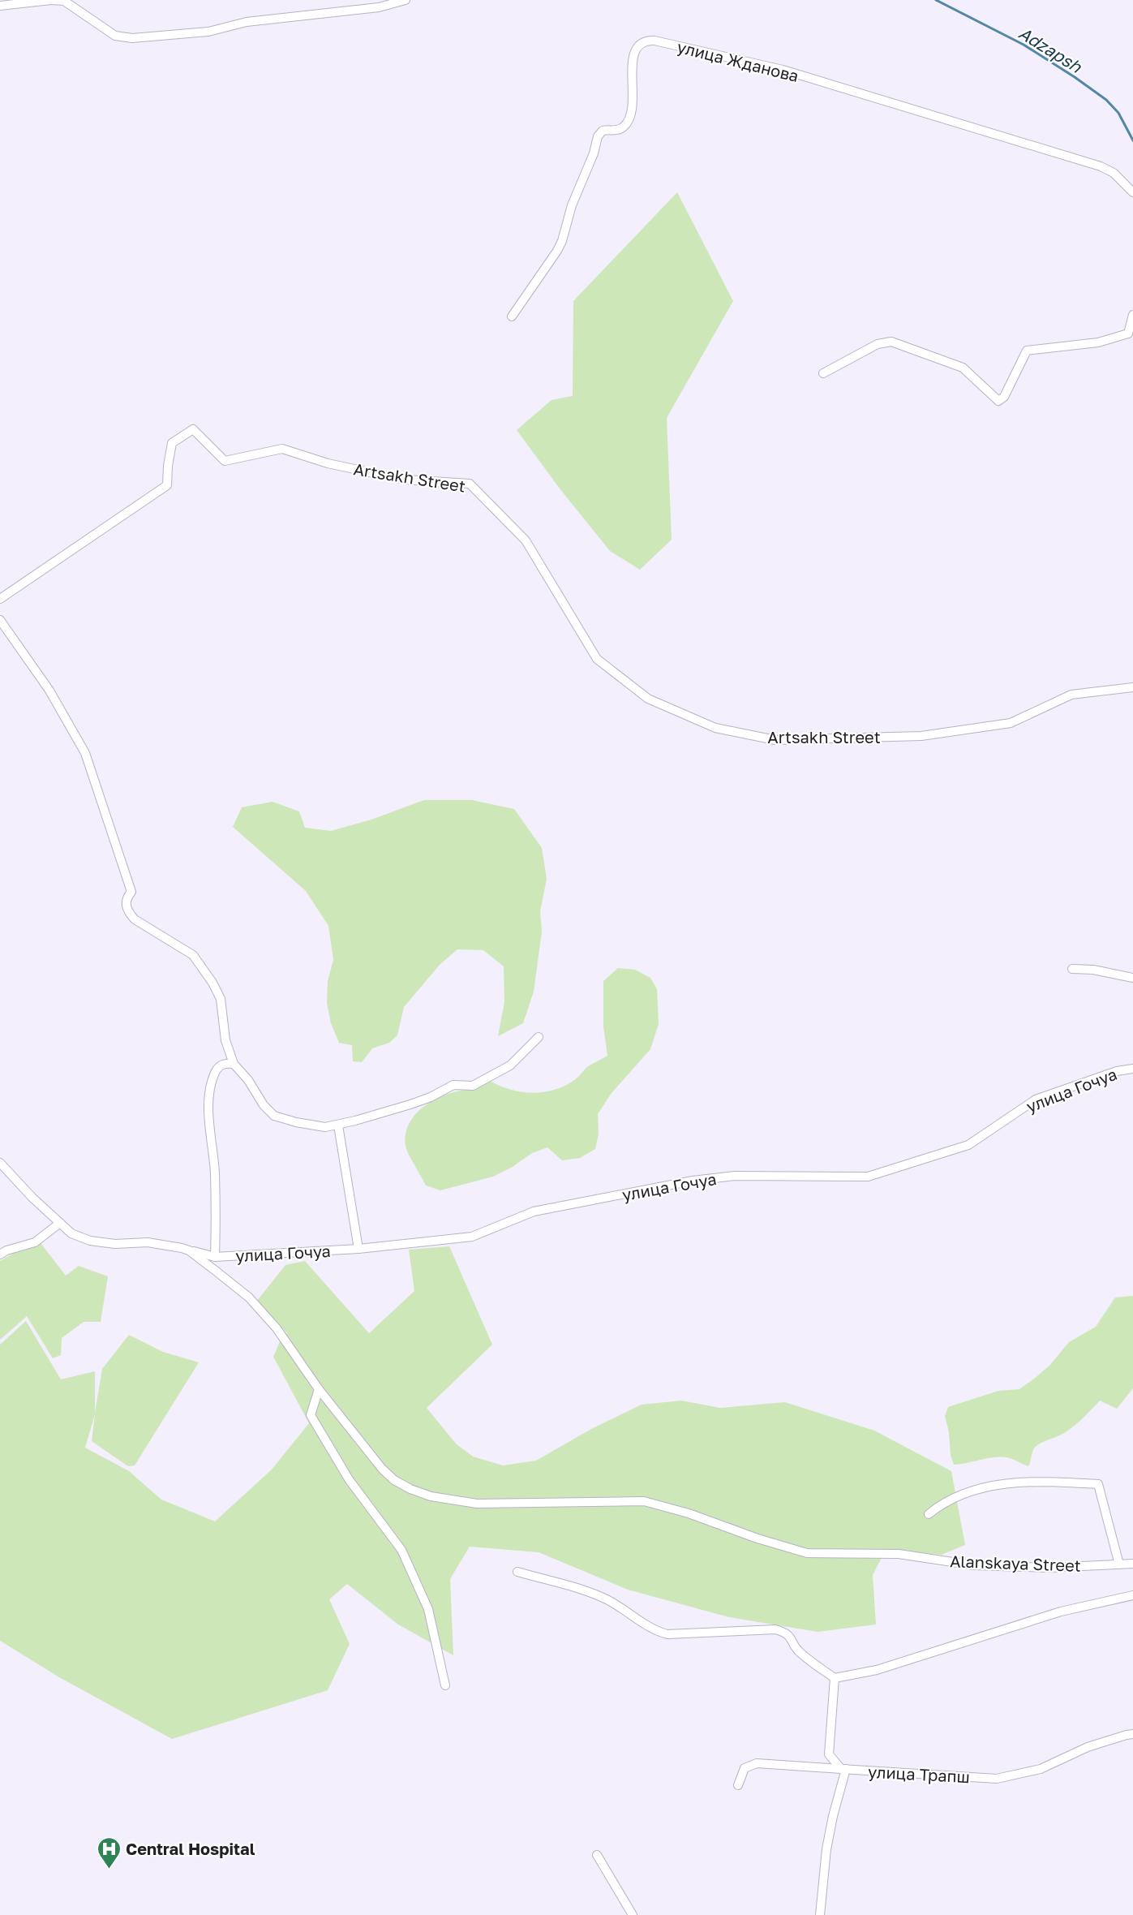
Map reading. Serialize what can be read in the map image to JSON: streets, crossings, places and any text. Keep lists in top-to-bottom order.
{
  "streets": {
    "street": [
      "улица Жданова",
      "Artsakh Street",
      "улица Гочуа",
      "Alanskaya Street",
      "улица Трапш"
    ]
  },
  "crossings": [
    ["улица Гочуа", "Alanskaya Street"]
  ],
  "water": ["Adzapsh"],
  "places": {
    "hospital": ["Central Hospital"]
  }
}
